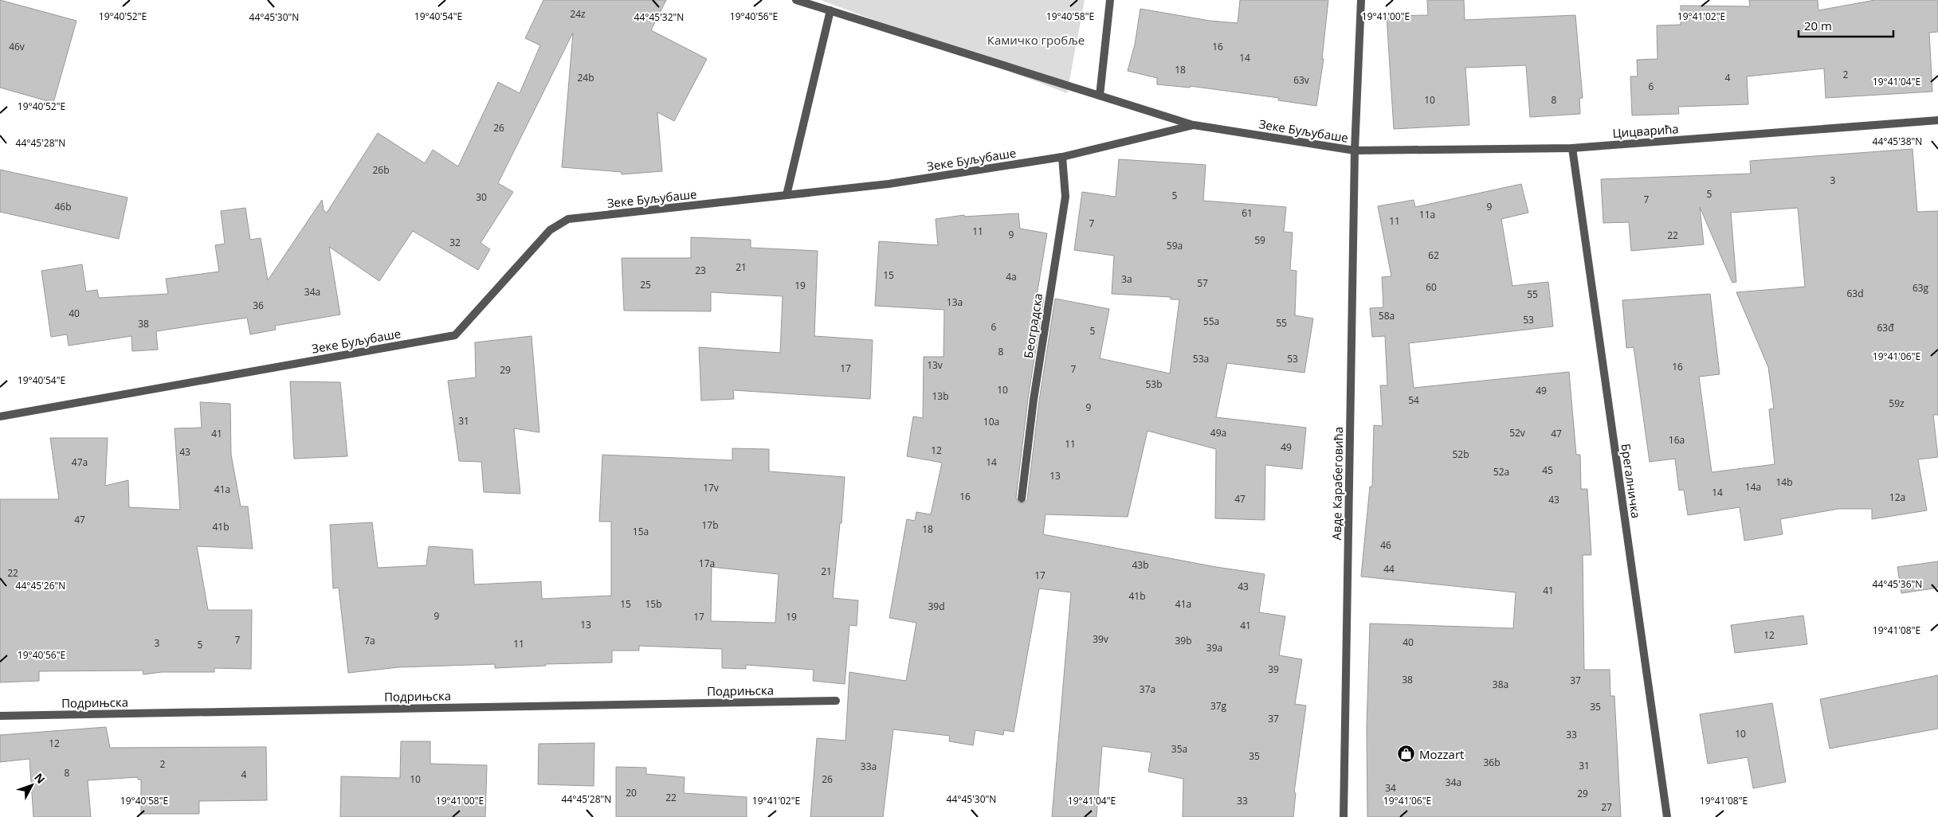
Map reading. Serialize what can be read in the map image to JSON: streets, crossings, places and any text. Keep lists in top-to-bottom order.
{
  "streets": {
    "street": [
      "Зеке Буљубаше",
      "Цицварића",
      "Београдска",
      "Брегалничка",
      "Авде Карабеговића",
      "Подрињска"
    ]
  },
  "crossings": [
    ["Зеке Буљубаше", "Цицварића"],
    ["Зеке Буљубаше", "Београдска"],
    ["Зеке Буљубаше", "Авде Карабеговића"],
    ["Цицварића", "Брегалничка"],
    ["Цицварића", "Авде Карабеговића"]
  ],
  "parks": ["Камичко гробље"],
  "places": {
    "shop": ["Mozzart"]
  },
  "house_numbers": [
    "24z",
    "46v",
    "16",
    "14",
    "18",
    "2",
    "24b",
    "4",
    "63v",
    "6",
    "10",
    "8",
    "26",
    "26b",
    "3",
    "5",
    "5",
    "30",
    "7",
    "46b",
    "9",
    "61",
    "11a",
    "11",
    "7",
    "11",
    "9",
    "22",
    "59",
    "32",
    "59a",
    "62",
    "21",
    "23",
    "15",
    "4a",
    "3a",
    "57",
    "25",
    "19",
    "60",
    "63g",
    "34a",
    "63d",
    "55",
    "13a",
    "36",
    "40",
    "58a",
    "53",
    "55a",
    "55",
    "38",
    "6",
    "63đ",
    "5",
    "8",
    "53a",
    "53",
    "13v",
    "16",
    "17",
    "7",
    "29",
    "53b",
    "10",
    "49",
    "13b",
    "54",
    "59z",
    "9",
    "31",
    "10a",
    "49a",
    "52v",
    "41",
    "47",
    "16a",
    "11",
    "49",
    "12",
    "43",
    "52b",
    "47a",
    "14",
    "45",
    "52a",
    "13",
    "14b",
    "14a",
    "17v",
    "41a",
    "14",
    "16",
    "12a",
    "47",
    "43",
    "47",
    "17b",
    "41b",
    "18",
    "15a",
    "46",
    "17a",
    "43b",
    "44",
    "21",
    "22",
    "17",
    "43",
    "41",
    "41b",
    "15",
    "15b",
    "41a",
    "39d",
    "9",
    "17",
    "19",
    "13",
    "41",
    "12",
    "39v",
    "7",
    "7a",
    "39b",
    "40",
    "3",
    "11",
    "5",
    "39a",
    "39",
    "38",
    "37",
    "38a",
    "37a",
    "37g",
    "35",
    "37",
    "10",
    "33",
    "12",
    "35a",
    "35",
    "36b",
    "2",
    "31",
    "33a",
    "8",
    "4",
    "10",
    "26",
    "34a",
    "34",
    "20",
    "29",
    "22",
    "33",
    "27"
  ],
  "scale_bar": "20 m",
  "north": "top right",
  "coordinates": [
    "19°40'52\"E",
    "19°40'54\"E",
    "19°40'56\"E",
    "19°40'58\"E",
    "19°41'00\"E",
    "19°41'02\"E",
    "44°45'32\"N",
    "44°45'30\"N",
    "19°41'04\"E",
    "44°45'38\"N",
    "44°45'28\"N",
    "19°41'06\"E",
    "44°45'36\"N",
    "44°45'26\"N",
    "19°41'08\"E"
  ]
}
